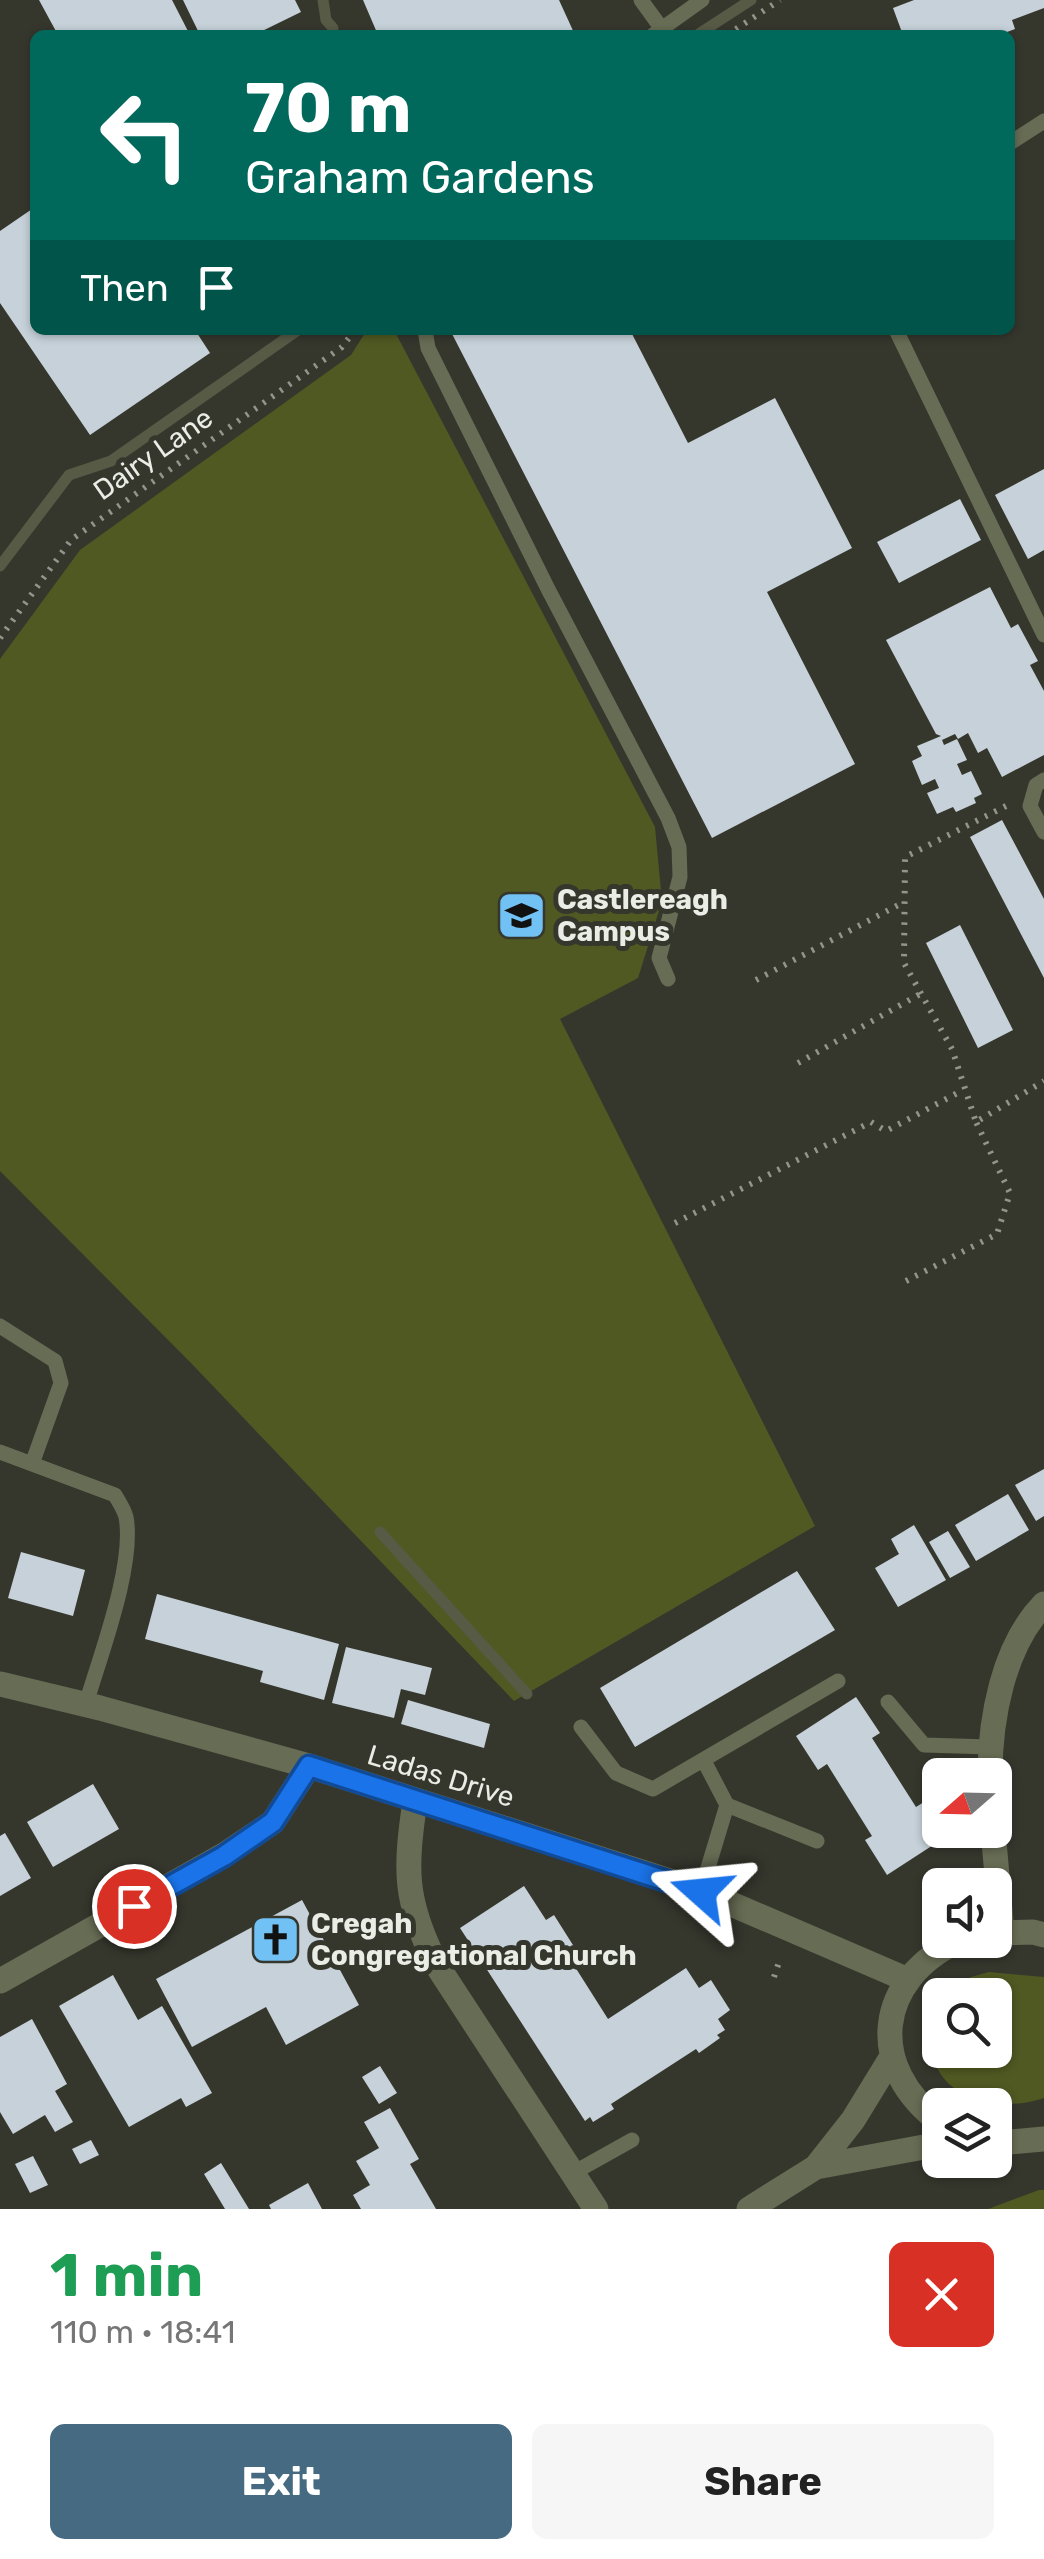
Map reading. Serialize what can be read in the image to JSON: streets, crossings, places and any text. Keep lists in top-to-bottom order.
{
  "streets": {
    "street": ["Ladas Drive"],
    "path": ["Dairy Lane"]
  },
  "places": {
    "school or university": ["Castlereagh Campus"],
    "church": ["Cregah Congregational Church"]
  },
  "north": "left",
  "page": {
    "turn": ["70 m", "Graham Gardens"],
    "then": "Then",
    "heading": ["1 min", "110 m · 18:41"],
    "buttons": ["Exit", "Share"]
  }
}
